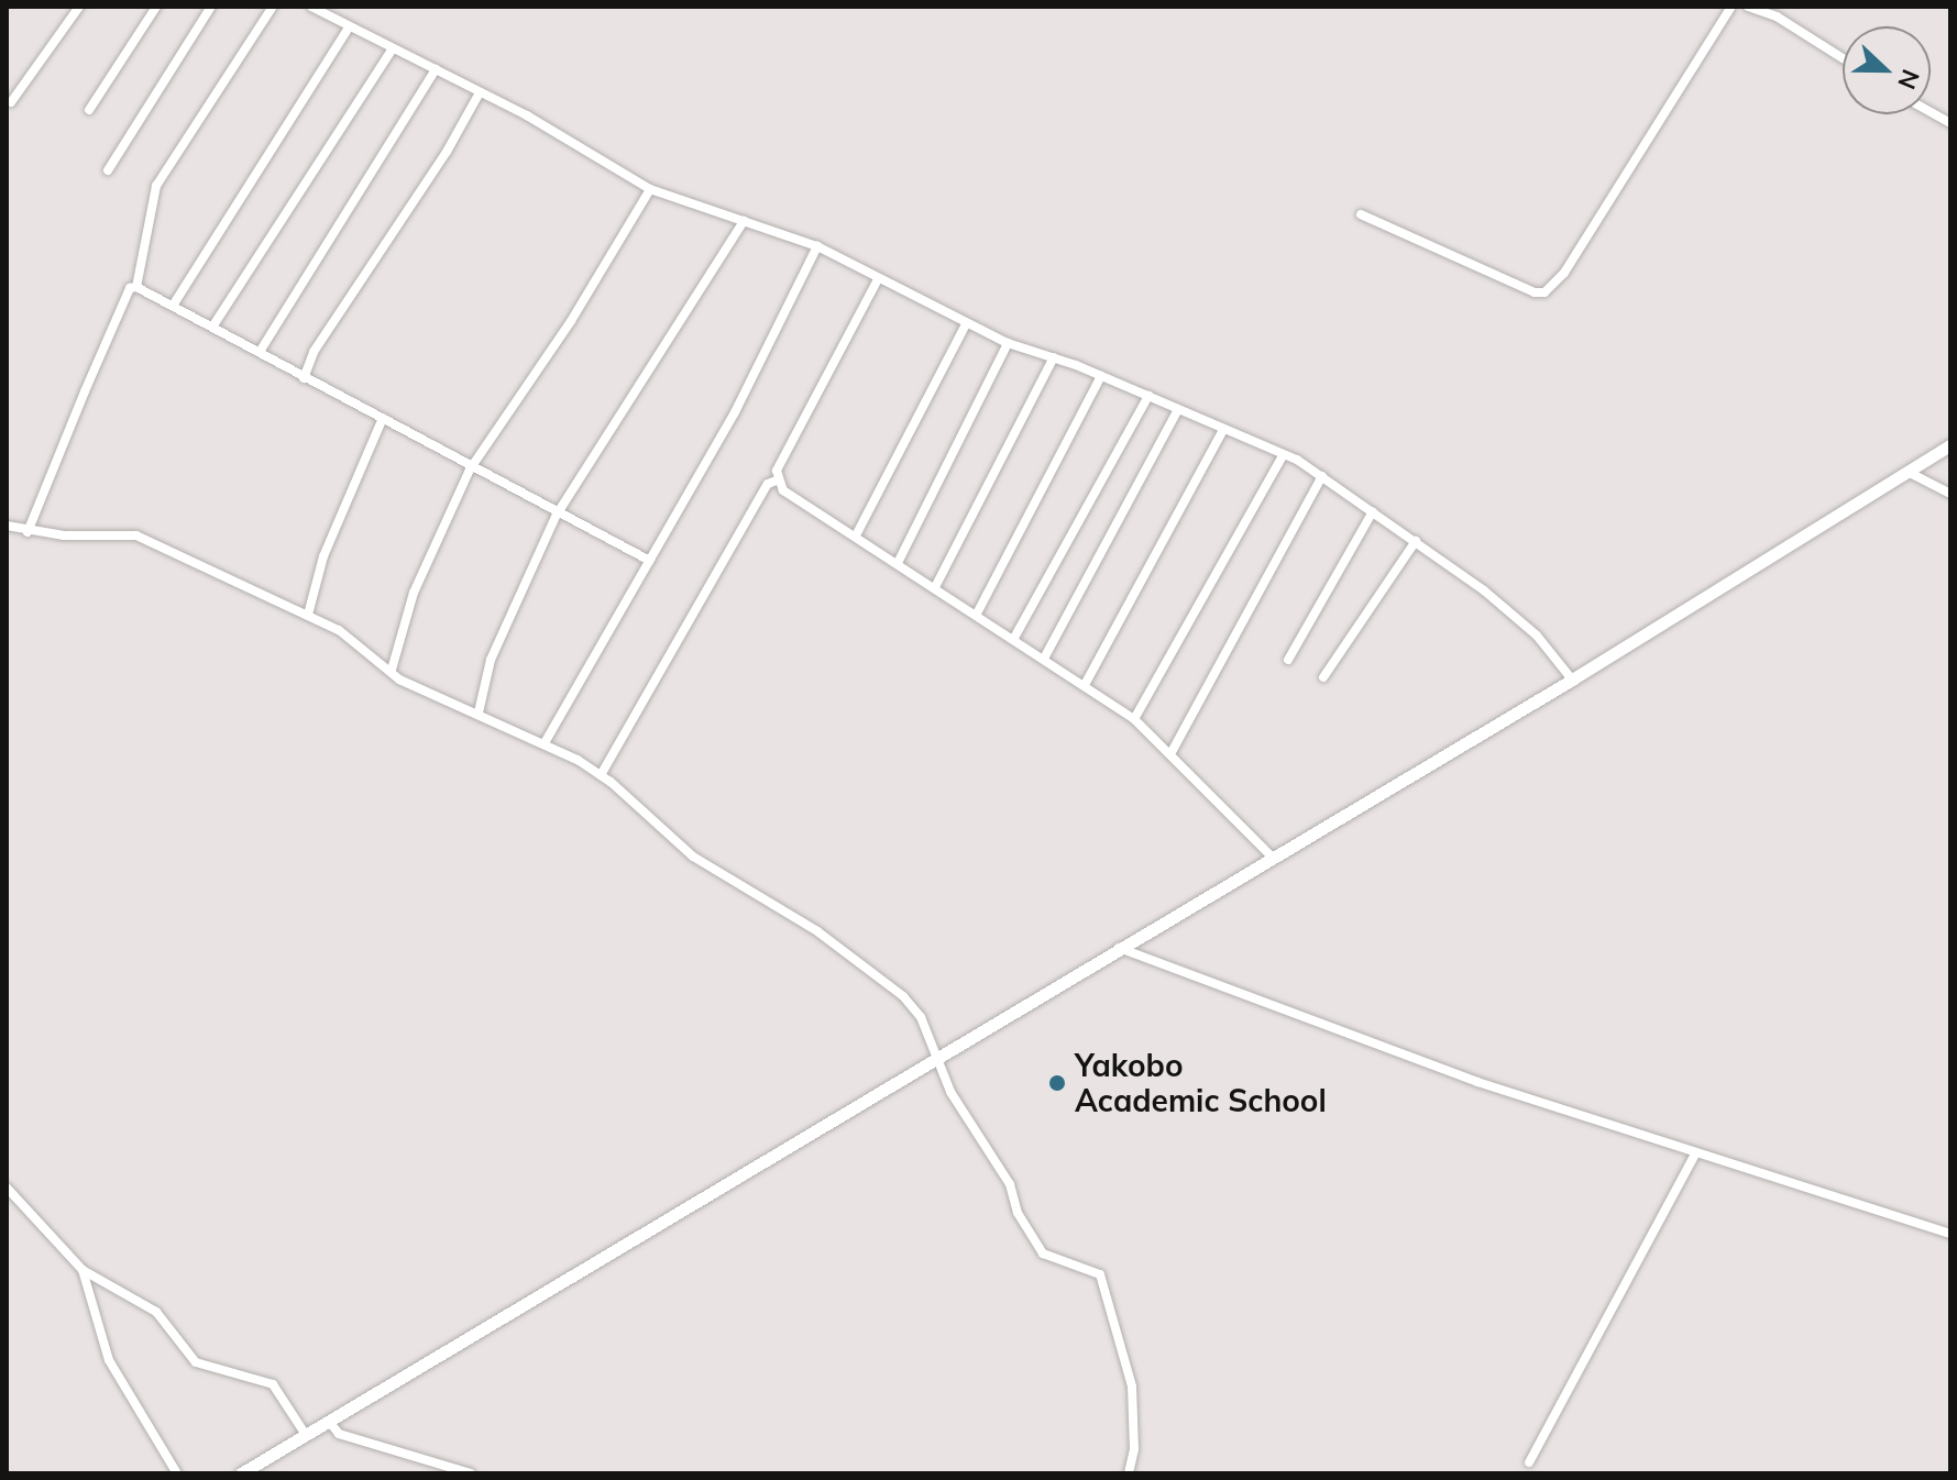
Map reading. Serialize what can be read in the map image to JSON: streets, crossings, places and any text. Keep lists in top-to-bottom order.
{
  "places": ["Yakobo Academic School"],
  "north": "right"
}
